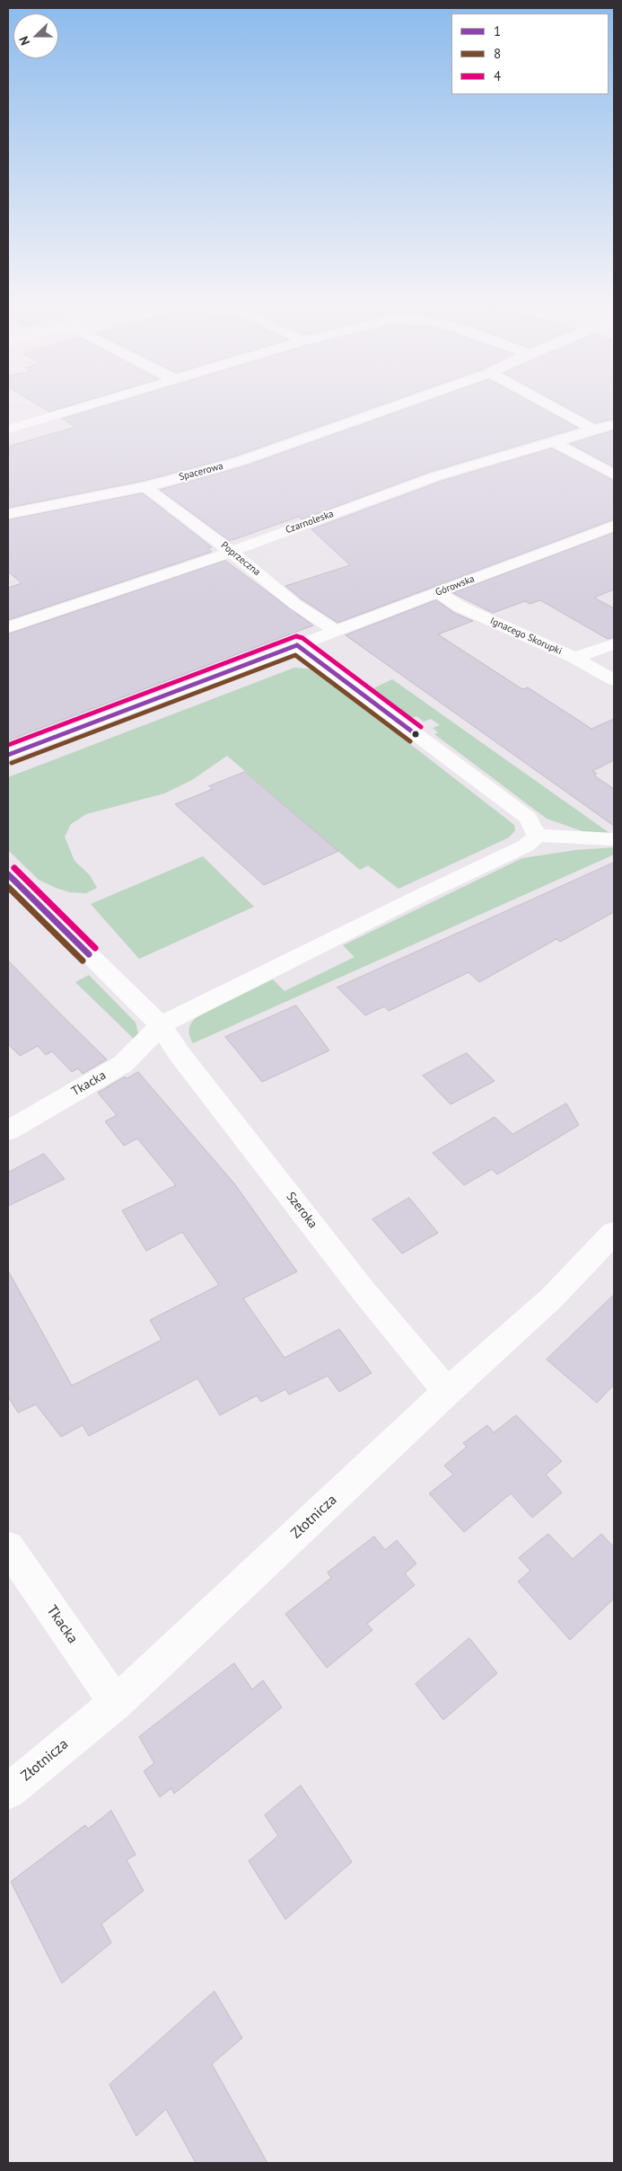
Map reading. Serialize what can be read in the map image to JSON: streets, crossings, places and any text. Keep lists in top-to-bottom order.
{
  "streets": {
    "street": [
      "Spacerowa",
      "Czarnoleska",
      "Poprzeczna",
      "Górowska",
      "Ignacego Skorupki",
      "Tkacka",
      "Szeroka",
      "Złotnicza"
    ]
  },
  "crossings": [
    ["Spacerowa", "Poprzeczna"],
    ["Czarnoleska", "Poprzeczna"],
    ["Poprzeczna", "Górowska"],
    ["Górowska", "Ignacego Skorupki"],
    ["Tkacka", "Szeroka"],
    ["Tkacka", "Złotnicza"],
    ["Szeroka", "Złotnicza"]
  ],
  "lines": ["transit line 4", "transit line 1", "transit line 8"],
  "legend": ["1", "8", "4"],
  "north": "left"
}
